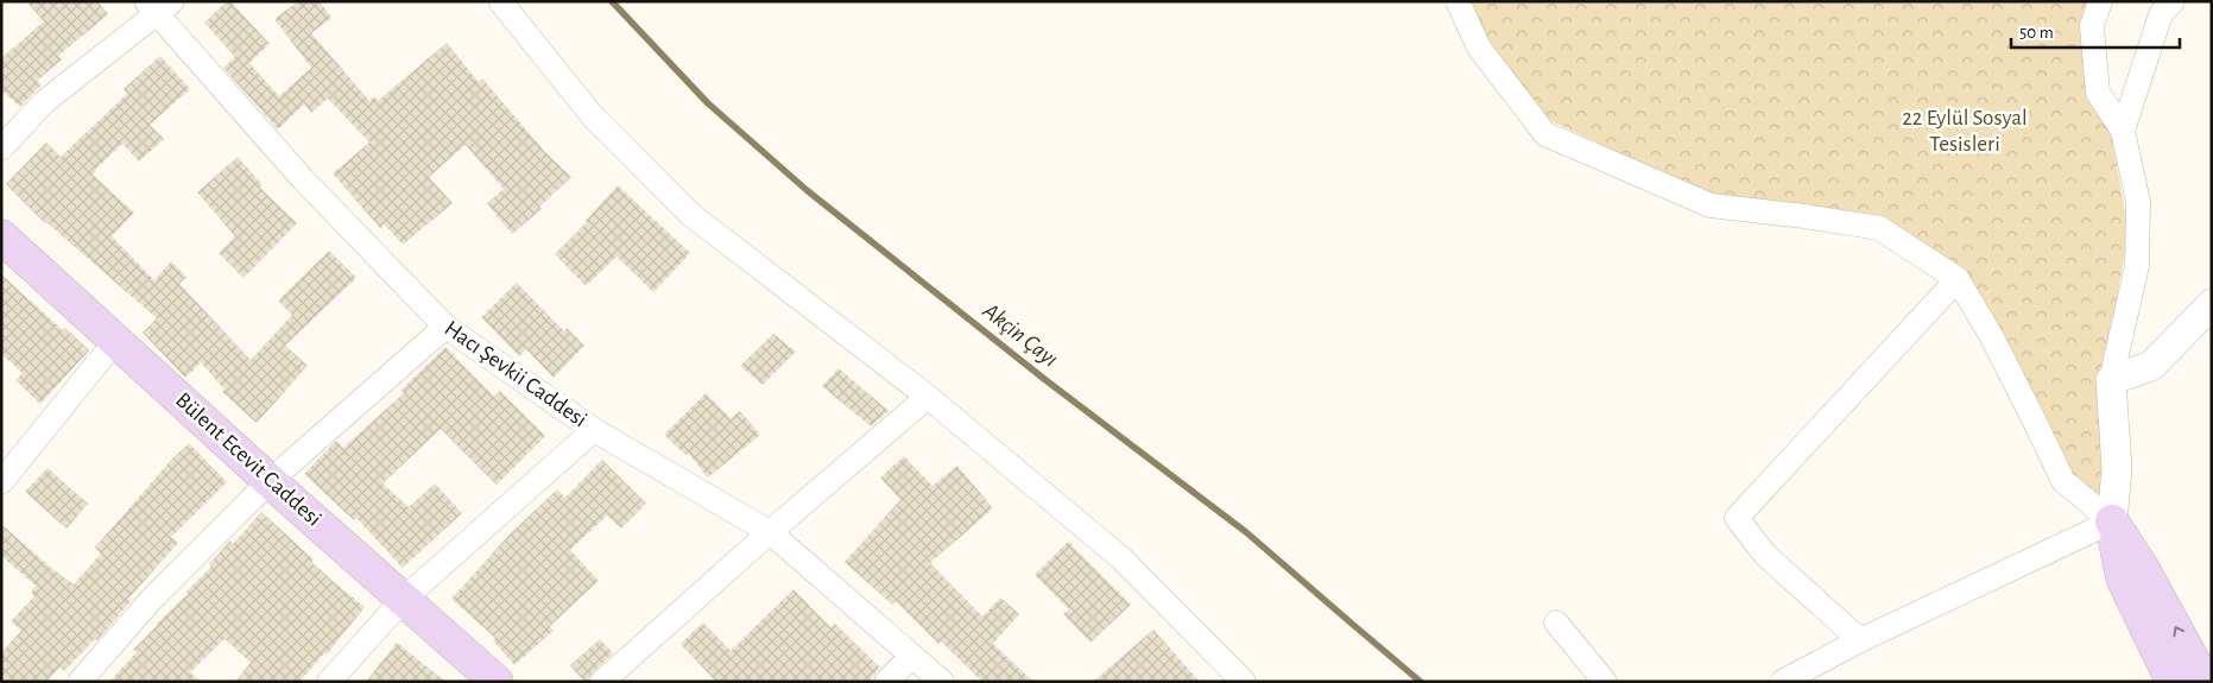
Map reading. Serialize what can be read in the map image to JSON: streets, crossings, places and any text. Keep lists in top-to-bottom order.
{
  "streets": {
    "main road": ["Bülent Ecevit Caddesi"],
    "street": ["Hacı Şevkii Caddesi"]
  },
  "water": ["Akçin Çayı"],
  "parks": ["22 Eylül Sosyal Tesisleri"],
  "scale_bar": "50 m"
}
